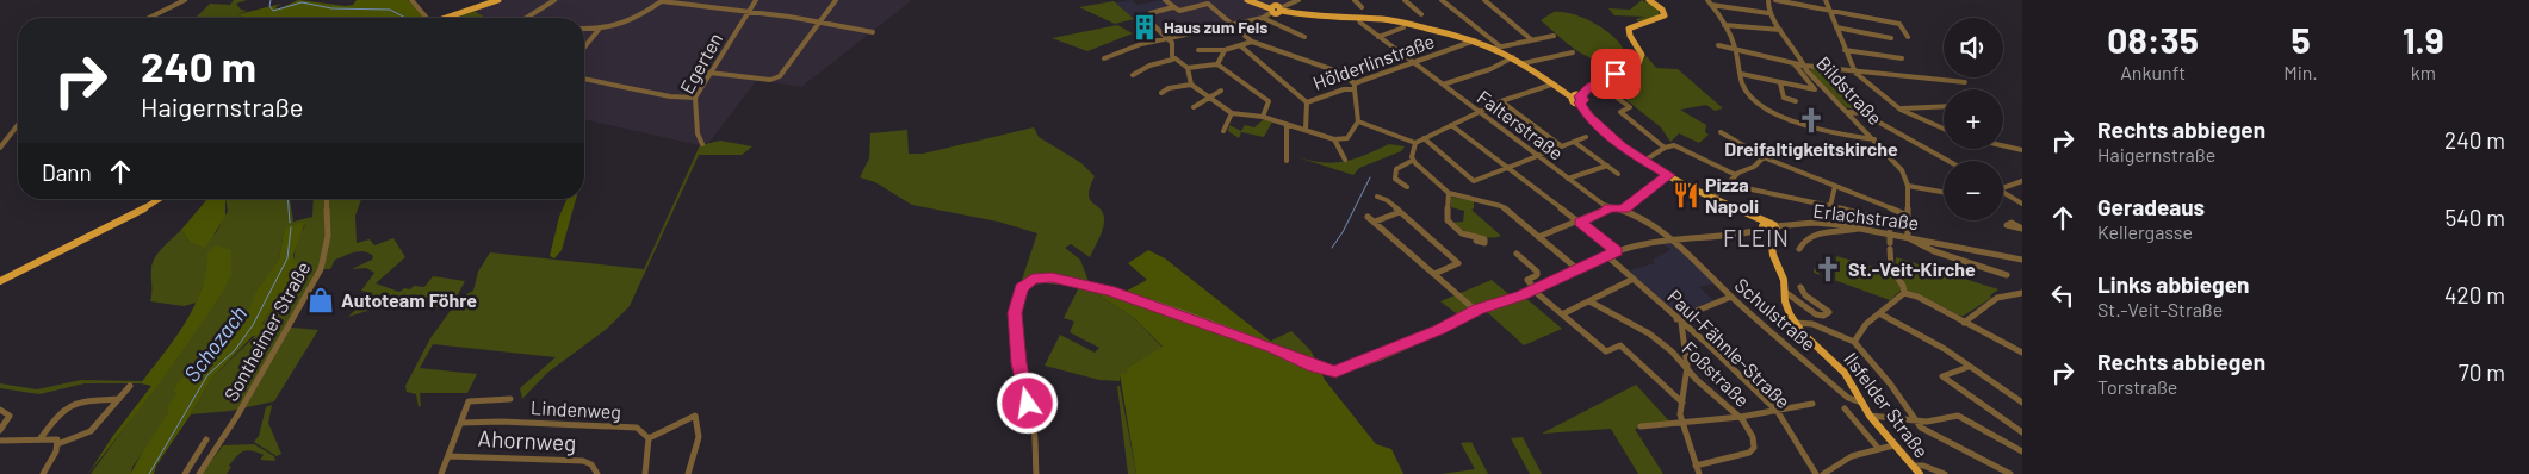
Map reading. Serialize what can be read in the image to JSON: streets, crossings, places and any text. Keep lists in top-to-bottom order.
{
  "streets": {
    "main road": ["Ilsfelder Straße"],
    "street": [
      "Hölderlinstraße",
      "Egerten",
      "Bildstraße",
      "Falterstraße",
      "Erlachstraße",
      "Schulstraße",
      "Sontheimer Straße",
      "Paul-Fähnle-Straße",
      "Foßstraße",
      "Lindenweg",
      "Ahornweg"
    ]
  },
  "crossings": [
    ["Hölderlinstraße", "Falterstraße"],
    ["Falterstraße", "Erlachstraße"],
    ["Falterstraße", "Schulstraße"],
    ["Erlachstraße", "Schulstraße"],
    ["Erlachstraße", "Paul-Fähnle-Straße"],
    ["Erlachstraße", "Ilsfelder Straße"],
    ["Schulstraße", "Ilsfelder Straße"]
  ],
  "districts": ["FLEIN"],
  "water": ["Schozach"],
  "places": {
    "building": ["Haus zum Fels"],
    "church": ["Dreifaltigkeitskirche", "St.-Veit-Kirche"],
    "restaurant": ["Pizza Napoli"],
    "shop": ["Autoteam Föhre"]
  },
  "page": {
    "eta": [
      "08:35",
      "Ankunft",
      "5",
      "Min.",
      "1.9",
      "km"
    ],
    "map_buttons": ["+", "−"],
    "turn": ["240 m", "Haigernstraße"],
    "list": [
      {
        "name": "Rechts abbiegen",
        "note": "Haigernstraße",
        "value": "240 m"
      },
      {
        "name": "Geradeaus",
        "note": "Kellergasse",
        "value": "540 m"
      },
      {
        "name": "Links abbiegen",
        "note": "St.-Veit-Straße",
        "value": "420 m"
      },
      {
        "name": "Rechts abbiegen",
        "note": "Torstraße",
        "value": "70 m"
      }
    ],
    "then": "Dann"
  }
}
